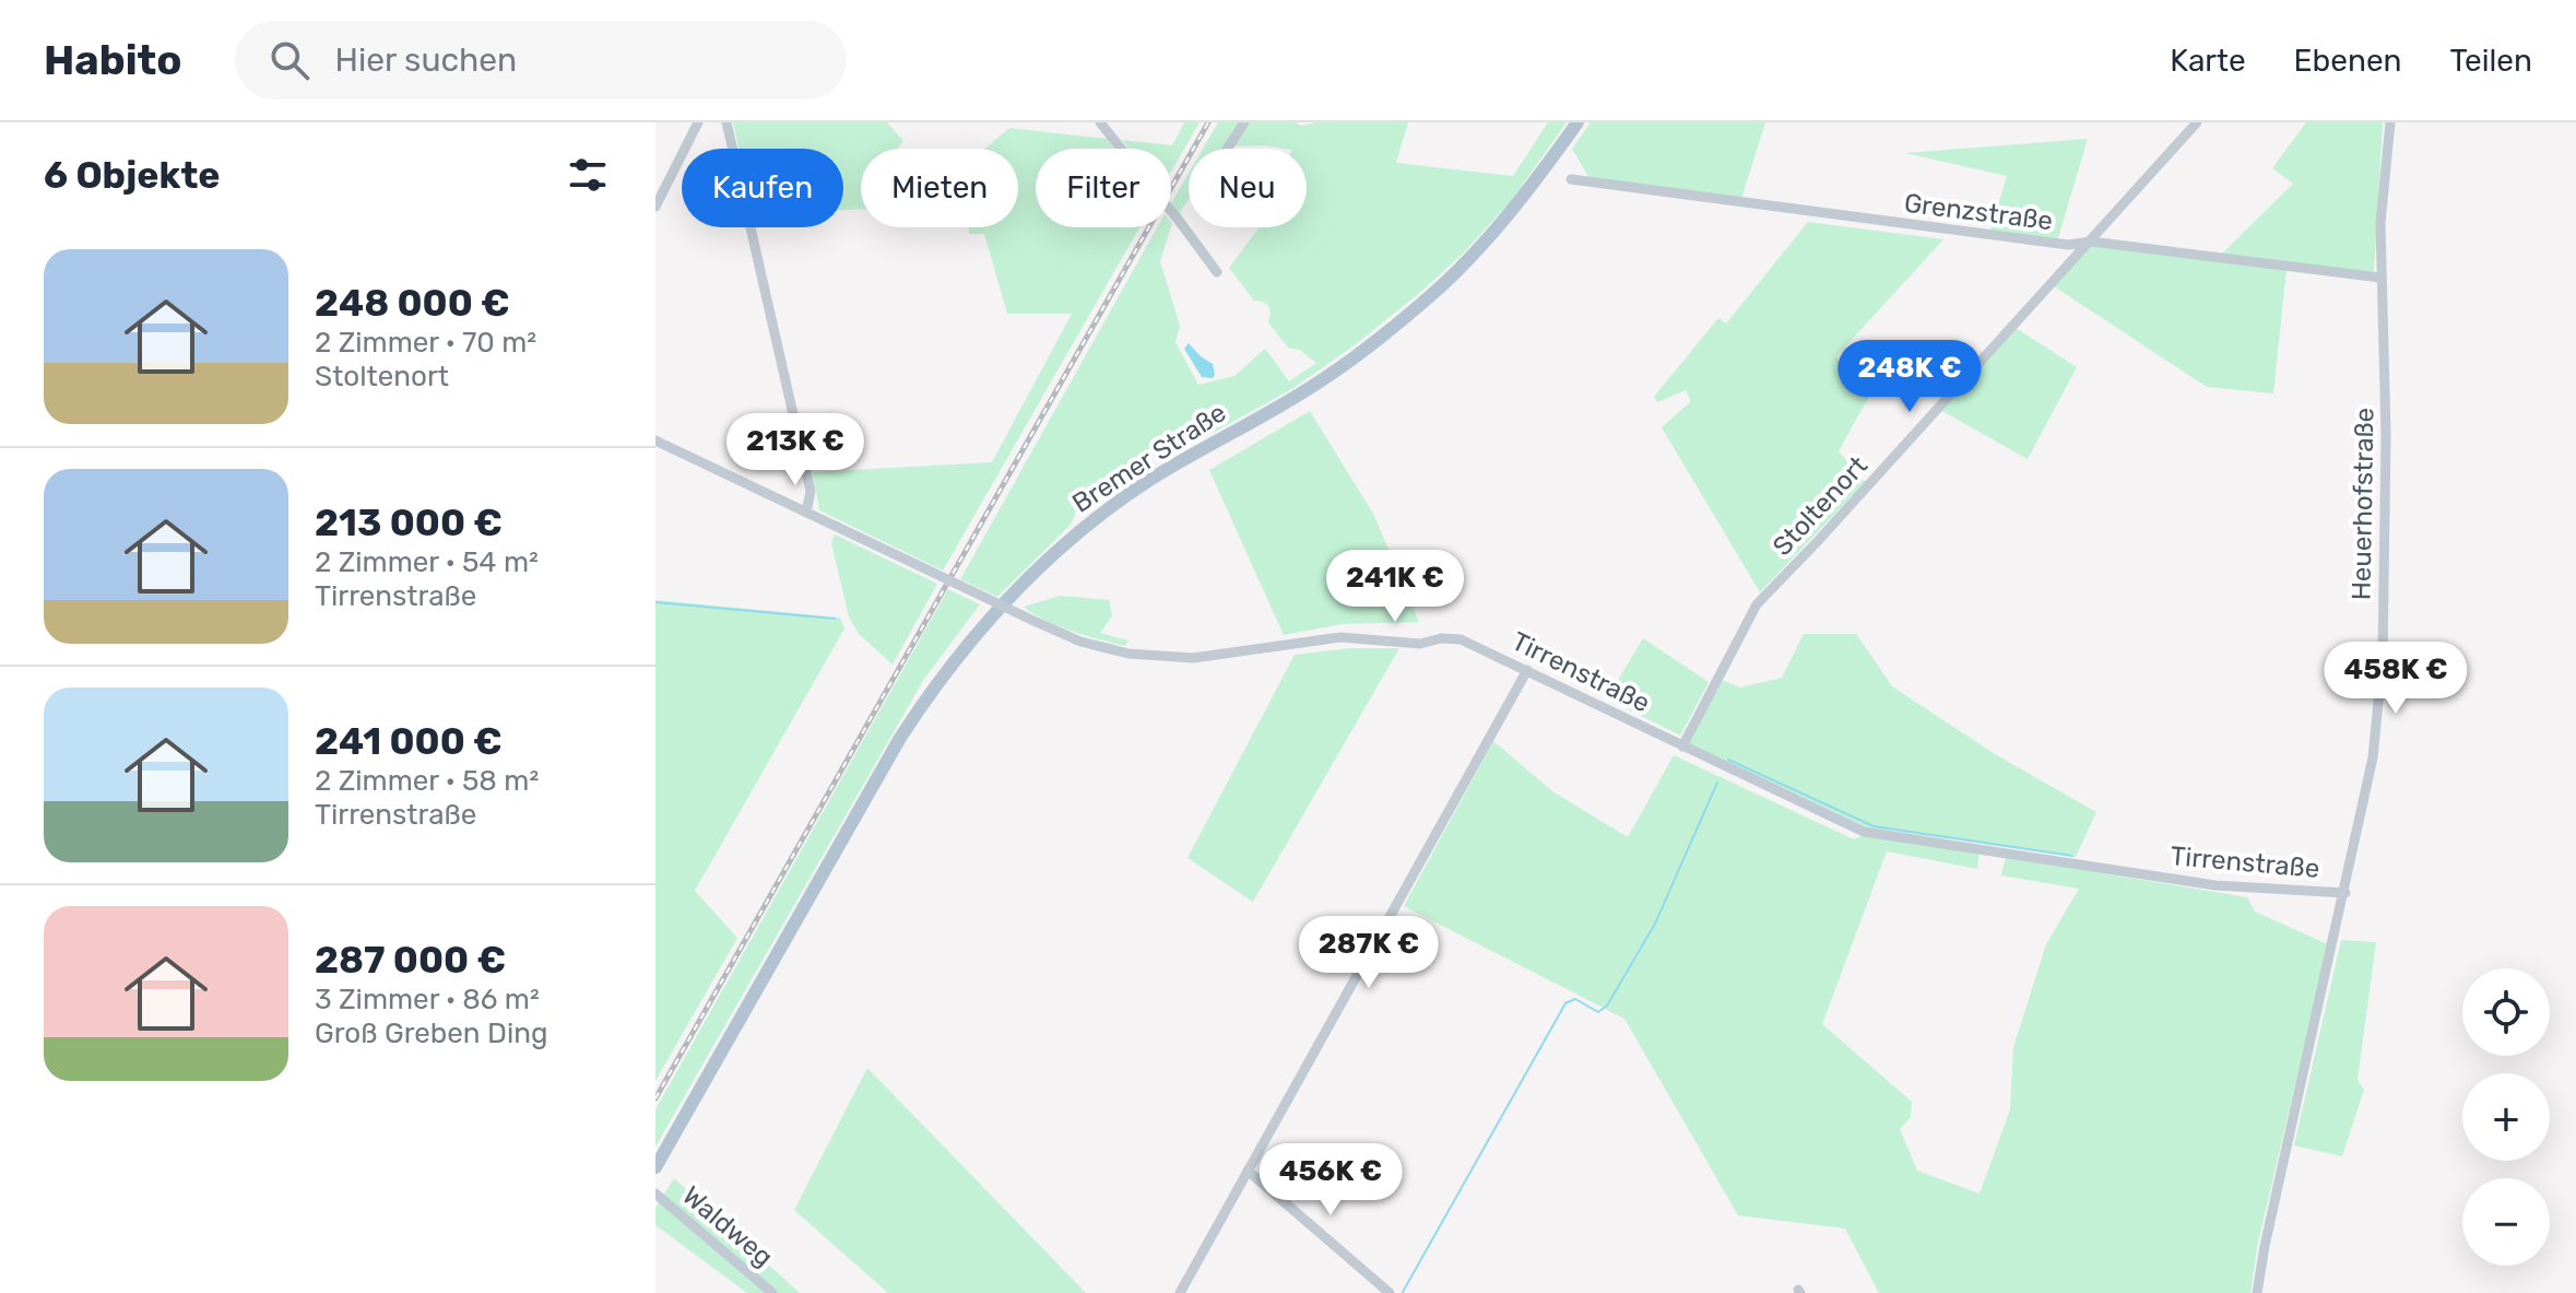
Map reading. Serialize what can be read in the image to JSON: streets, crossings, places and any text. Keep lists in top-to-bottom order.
{
  "streets": {
    "main road": ["Bremer Straße"],
    "street": [
      "Grenzstraße",
      "Heuerhofstraße",
      "Stoltenort",
      "Tirrenstraße",
      "Waldweg"
    ]
  },
  "crossings": [
    ["Grenzstraße", "Heuerhofstraße"],
    ["Grenzstraße", "Stoltenort"],
    ["Heuerhofstraße", "Tirrenstraße"],
    ["Stoltenort", "Tirrenstraße"]
  ],
  "page": {
    "header": "Habito",
    "search": "Hier suchen",
    "nav": ["Karte", "Ebenen", "Teilen"],
    "heading": "6 Objekte",
    "chip": [
      "Kaufen",
      "Mieten",
      "Filter",
      "Neu"
    ],
    "list": [
      {
        "name": "248 000 €",
        "note": "2 Zimmer · 70 m² · Stoltenort"
      },
      {
        "name": "213 000 €",
        "note": "2 Zimmer · 54 m² · Tirrenstraße"
      },
      {
        "name": "241 000 €",
        "note": "2 Zimmer · 58 m² · Tirrenstraße"
      },
      {
        "name": "287 000 €",
        "note": "3 Zimmer · 86 m² · Groß Greben Ding"
      }
    ],
    "price": [
      "248K €",
      "213K €",
      "241K €",
      "458K €",
      "287K €",
      "456K €"
    ],
    "map_buttons": ["+", "−"]
  }
}
